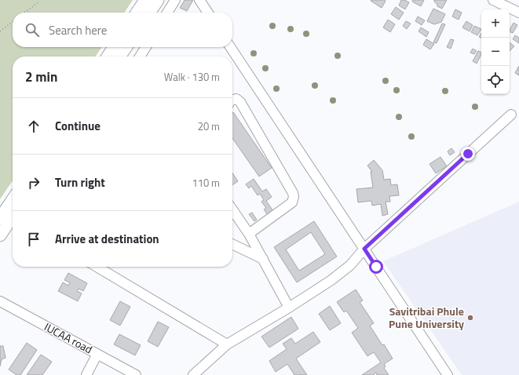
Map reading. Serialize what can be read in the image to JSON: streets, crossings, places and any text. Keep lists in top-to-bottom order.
{
  "streets": {
    "street": ["IUCAA road"]
  },
  "places": ["Savitribai Phule Pune University"],
  "page": {
    "map_buttons": ["+", "−"],
    "search": "Search here",
    "heading": ["2 min", "Walk · 130 m"],
    "list": [
      ["Continue", "20 m"],
      ["Turn right", "110 m"],
      "Arrive at destination"
    ]
  }
}
